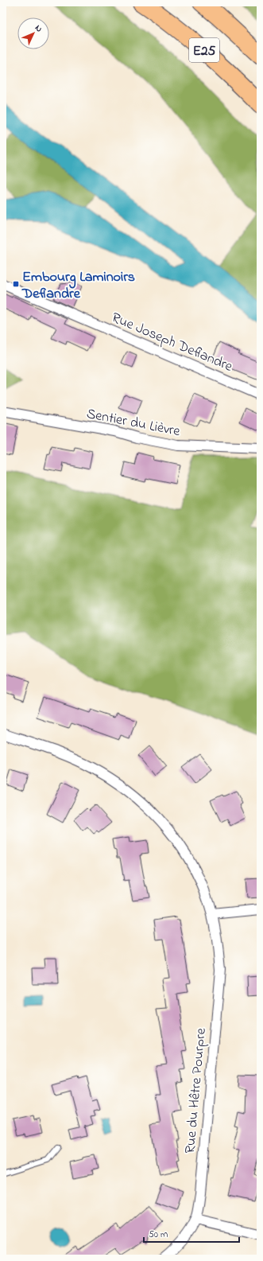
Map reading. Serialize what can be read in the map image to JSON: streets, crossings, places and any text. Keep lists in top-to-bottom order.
{
  "streets": {
    "highway": ["E25"],
    "street": ["Rue Joseph Deflandre", "Sentier du Lièvre", "Rue du Hêtre Pourpre"]
  },
  "places": {
    "transit": ["Embourg Laminoirs Deflandre"]
  },
  "scale_bar": "50 m",
  "north": "top right"
}
